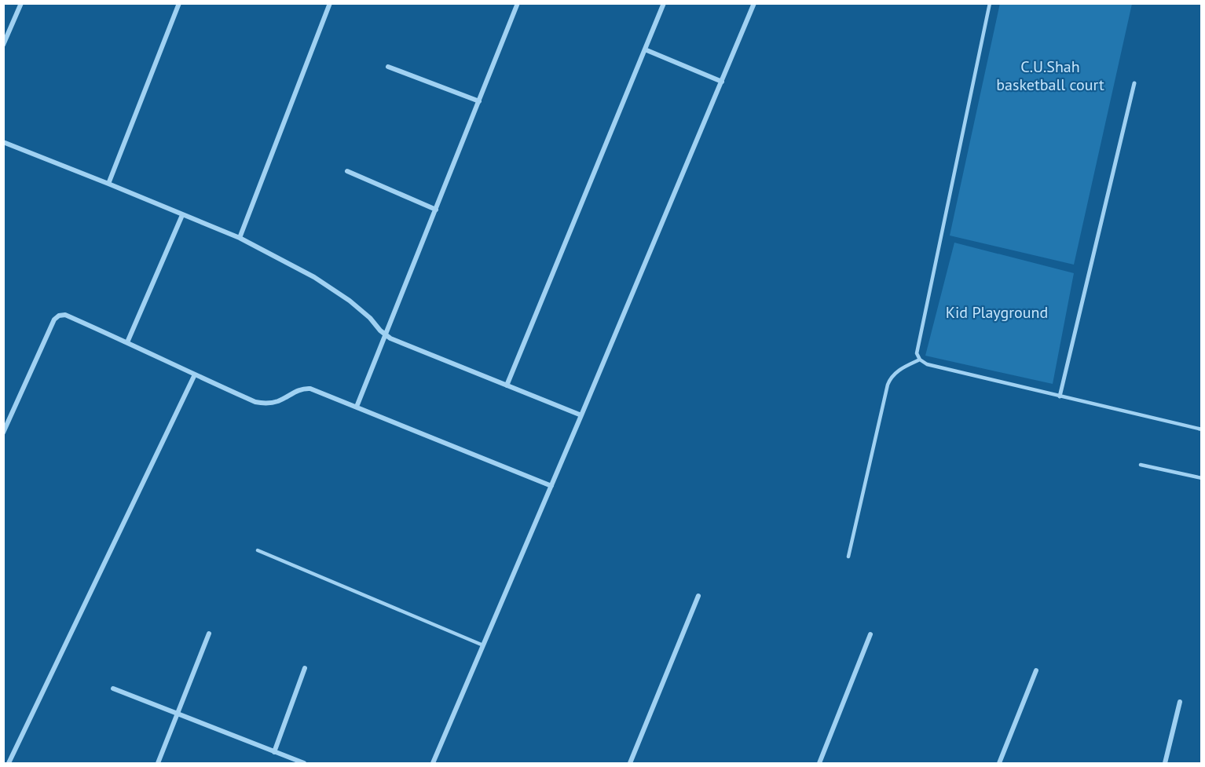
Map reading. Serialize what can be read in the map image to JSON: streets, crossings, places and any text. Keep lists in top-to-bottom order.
{
  "parks": ["C.U.Shah basketball court", "Kid Playground"]
}
